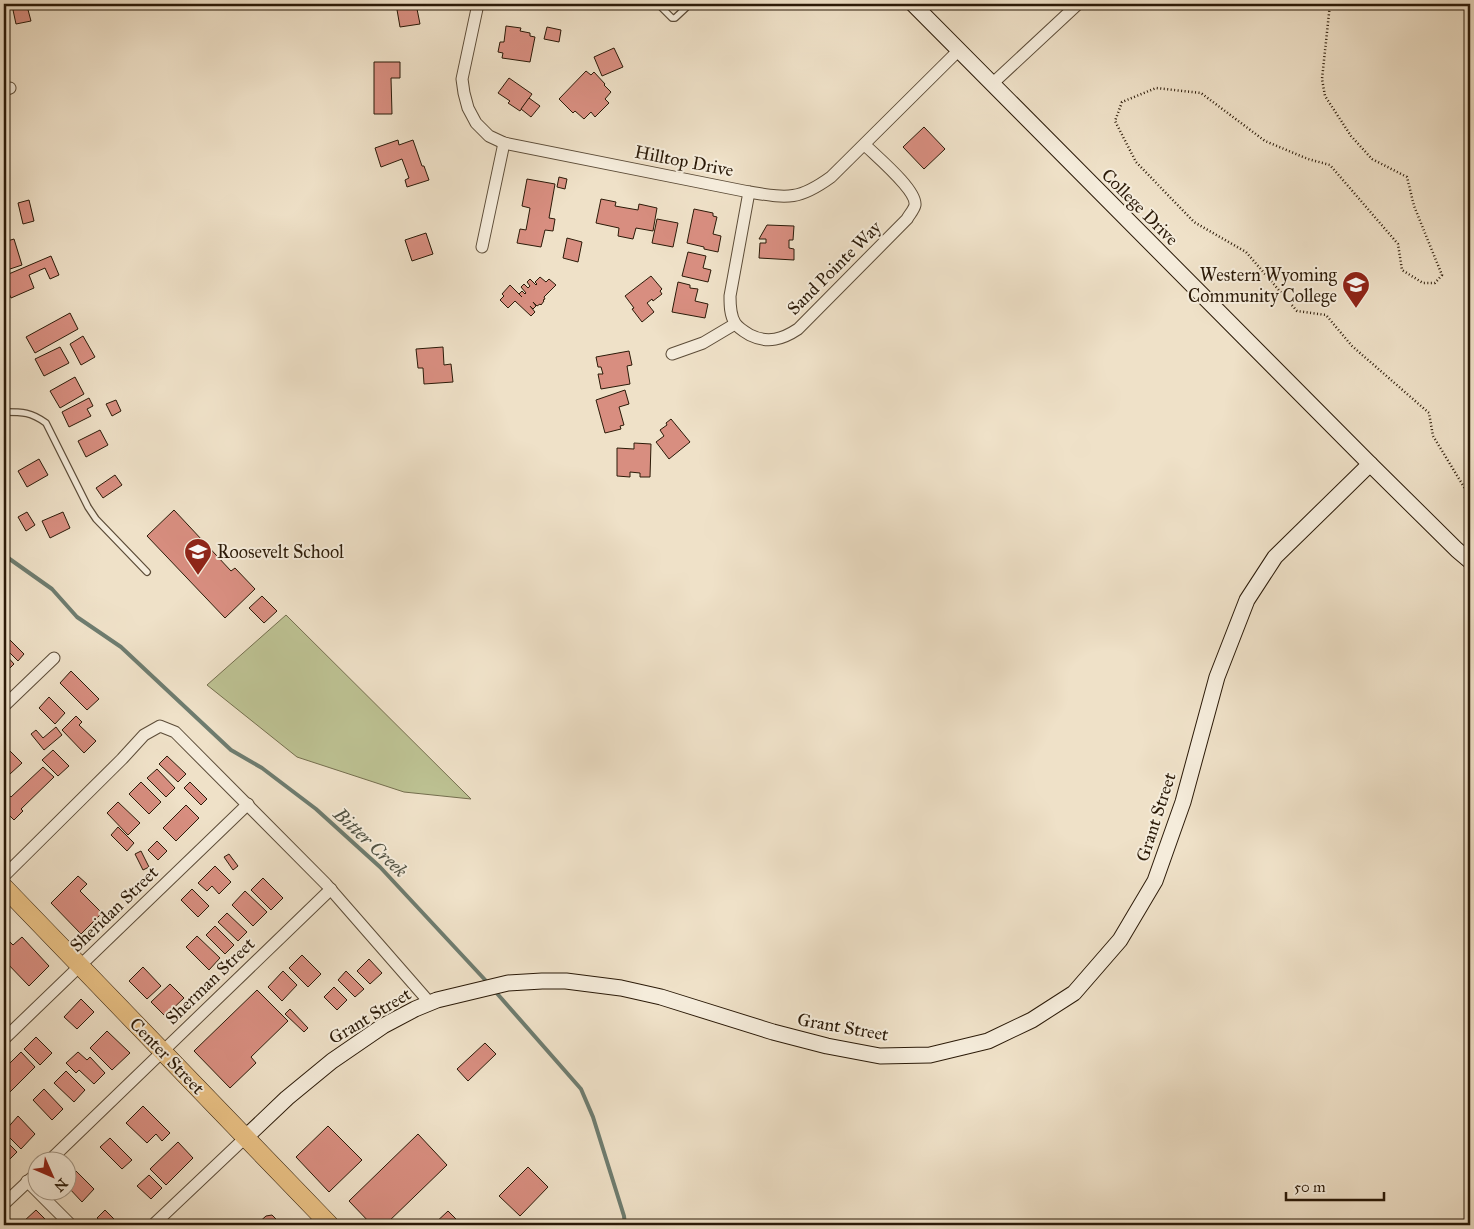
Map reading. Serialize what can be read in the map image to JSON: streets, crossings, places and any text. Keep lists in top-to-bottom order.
{
  "streets": {
    "main road": ["College Drive", "Grant Street", "Center Street"],
    "street": [
      "Hilltop Drive",
      "Sand Pointe Way",
      "Sheridan Street",
      "Sherman Street"
    ]
  },
  "crossings": [
    ["Hilltop Drive", "College Drive"],
    ["Hilltop Drive", "Sand Pointe Way"],
    ["College Drive", "Grant Street"],
    ["Grant Street", "Center Street"],
    ["Sheridan Street", "Center Street"],
    ["Sherman Street", "Center Street"]
  ],
  "water": ["Bitter Creek"],
  "places": {
    "school or university": ["Western Wyoming Community College", "Roosevelt School"]
  },
  "scale_bar": "50 m",
  "north": "bottom right"
}
